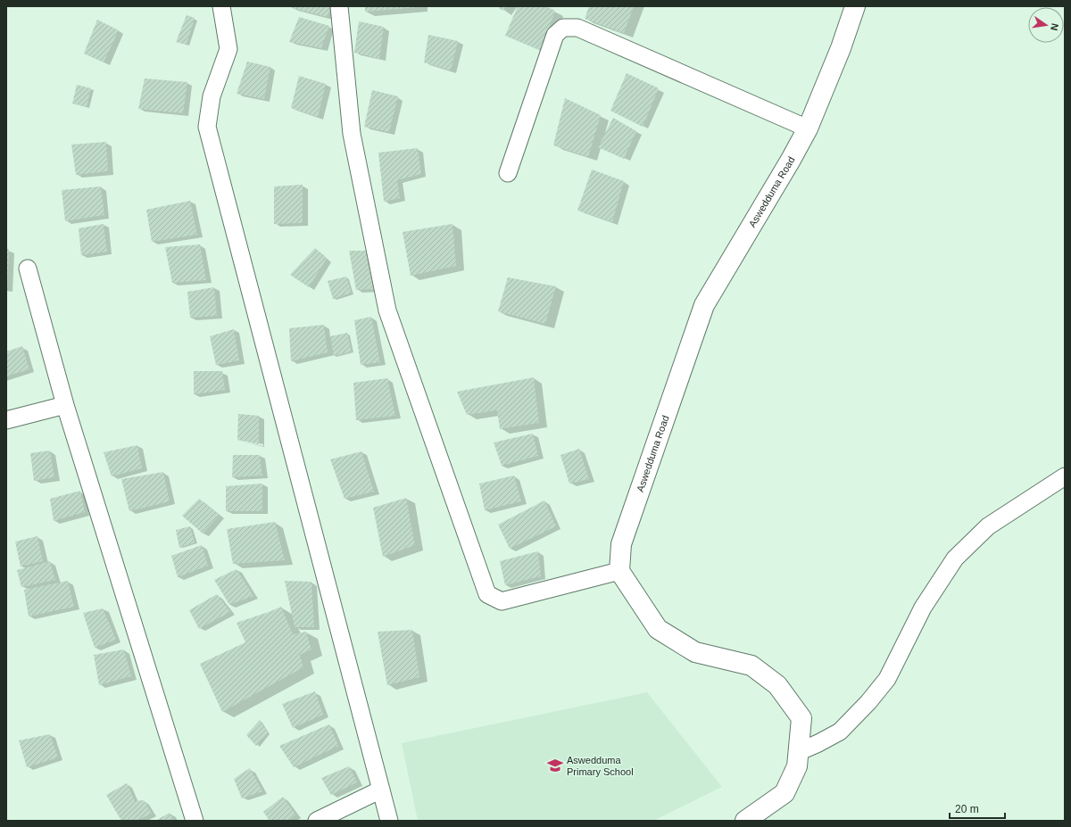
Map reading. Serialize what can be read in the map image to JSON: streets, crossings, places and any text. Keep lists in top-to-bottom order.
{
  "streets": {
    "street": ["Aswedduma Road"]
  },
  "places": {
    "school or university": ["Aswedduma Primary School"]
  },
  "scale_bar": "20 m",
  "north": "right"
}
